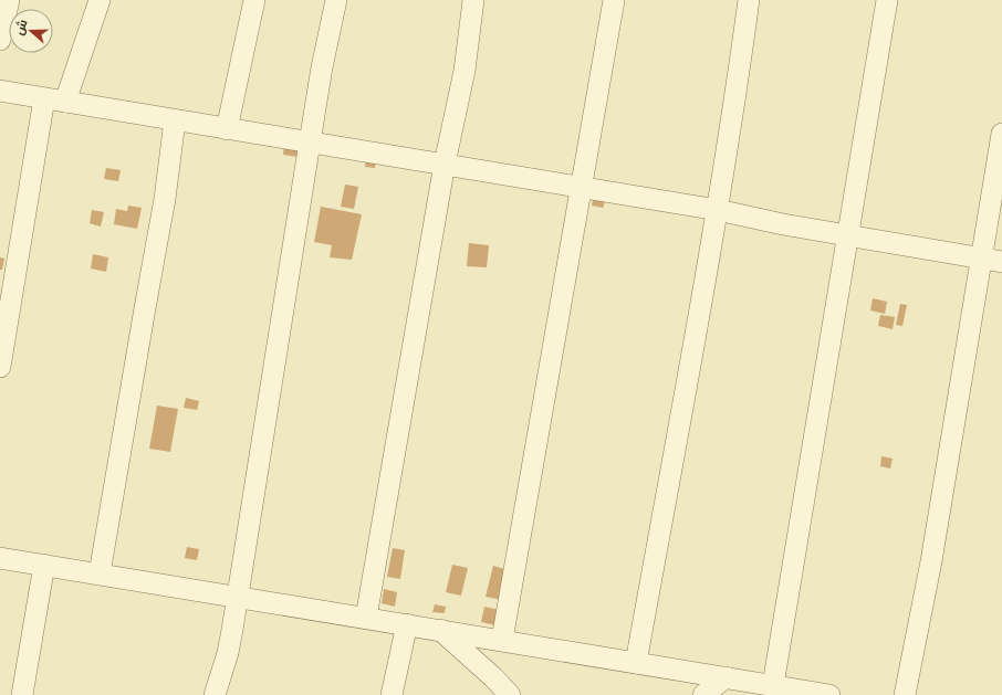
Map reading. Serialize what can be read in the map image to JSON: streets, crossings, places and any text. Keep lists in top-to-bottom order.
{
  "north": "left"
}
